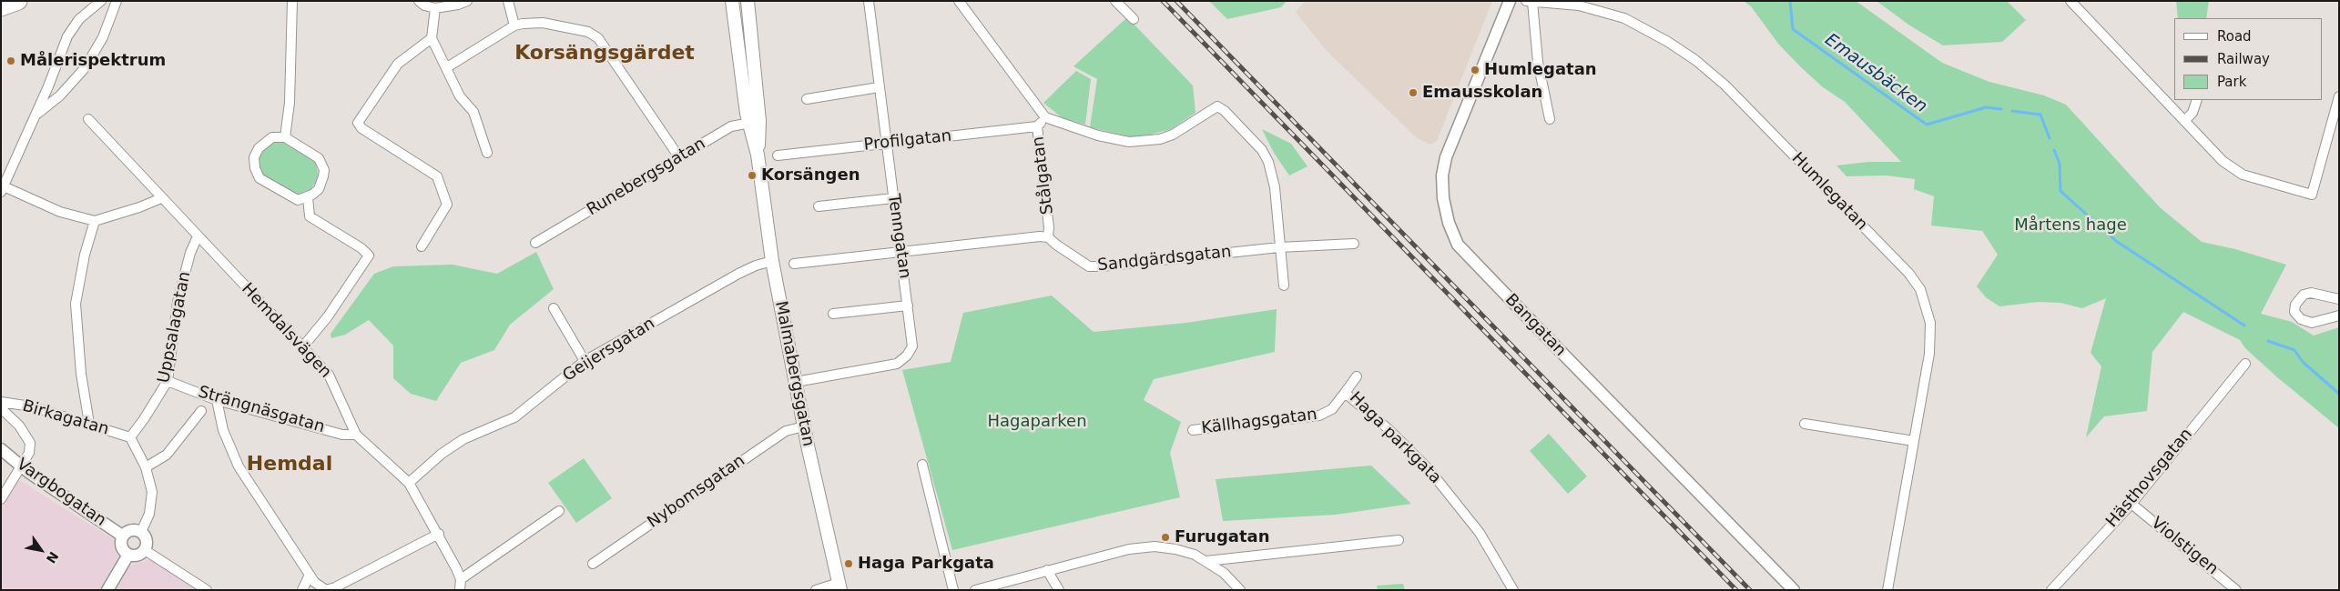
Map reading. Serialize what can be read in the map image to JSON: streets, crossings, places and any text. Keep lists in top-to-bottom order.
{
  "streets": {
    "main road": ["Malmabergsgatan"],
    "street": [
      "Profilgatan",
      "Stålgatan",
      "Runebergsgatan",
      "Humlegatan",
      "Tenngatan",
      "Sandgärdsgatan",
      "Bangatan",
      "Uppsalagatan",
      "Hemdalsvägen",
      "Geijersgatan",
      "Strängnäsgatan",
      "Birkagatan",
      "Källhagsgatan",
      "Haga parkgata",
      "Hästhovsgatan",
      "Nybomsgatan",
      "Vargbogatan",
      "Violstigen"
    ]
  },
  "crossings": [
    ["Profilgatan", "Stålgatan"],
    ["Profilgatan", "Tenngatan"],
    ["Stålgatan", "Sandgärdsgatan"],
    ["Runebergsgatan", "Malmabergsgatan"],
    ["Tenngatan", "Malmabergsgatan"],
    ["Uppsalagatan", "Hemdalsvägen"],
    ["Uppsalagatan", "Strängnäsgatan"],
    ["Uppsalagatan", "Birkagatan"],
    ["Hemdalsvägen", "Geijersgatan"],
    ["Hemdalsvägen", "Strängnäsgatan"],
    ["Geijersgatan", "Malmabergsgatan"],
    ["Malmabergsgatan", "Nybomsgatan"],
    ["Källhagsgatan", "Haga parkgata"],
    ["Hästhovsgatan", "Violstigen"]
  ],
  "districts": ["Korsängsgärdet", "Hemdal"],
  "water": ["Emausbäcken"],
  "parks": ["Mårtens hage", "Hagaparken"],
  "places": [
    "Målerispektrum",
    "Humlegatan",
    "Emausskolan",
    "Korsängen",
    "Furugatan",
    "Haga Parkgata"
  ],
  "legend": ["Road", "Railway", "Park"],
  "north": "bottom right"
}
